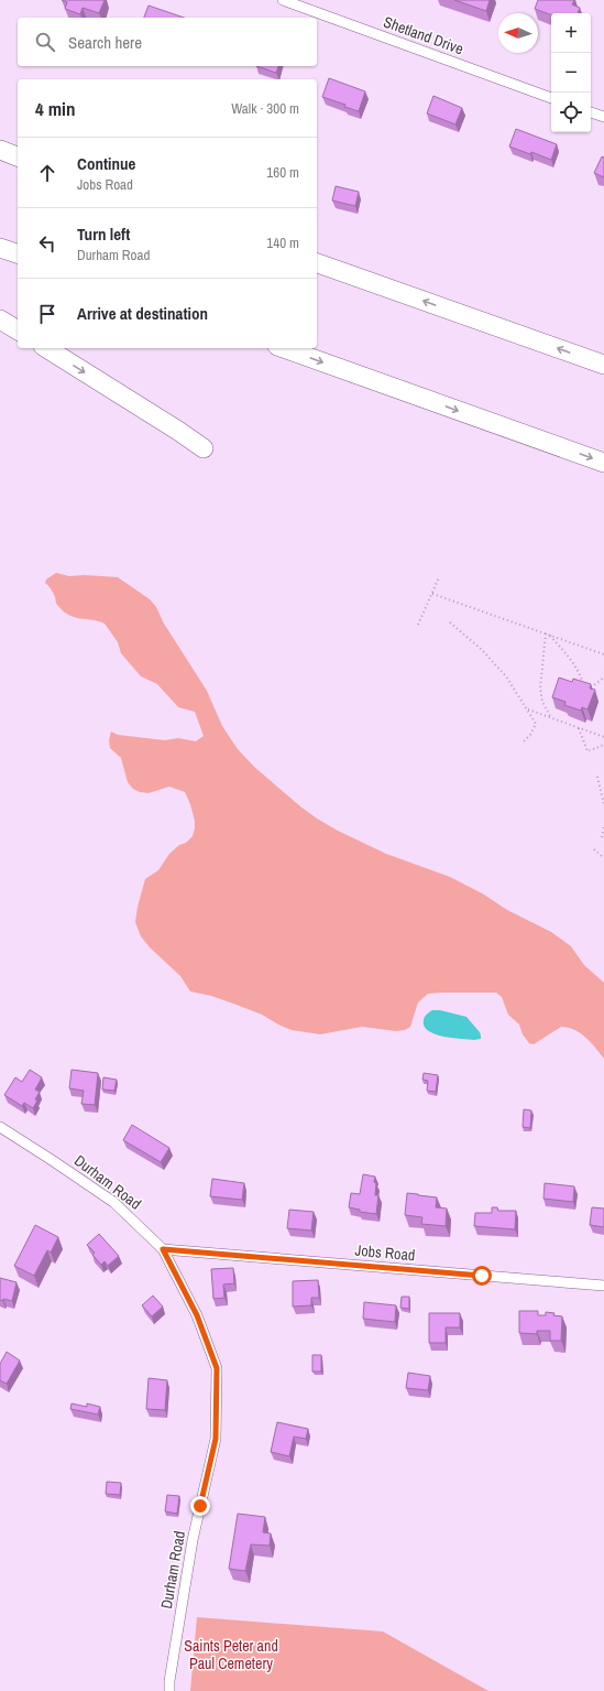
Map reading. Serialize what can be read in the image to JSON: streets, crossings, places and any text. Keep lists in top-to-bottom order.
{
  "streets": {
    "street": ["Shetland Drive", "Durham Road", "Jobs Road"]
  },
  "crossings": [
    ["Durham Road", "Jobs Road"]
  ],
  "parks": ["Saints Peter and Paul Cemetery"],
  "north": "left",
  "page": {
    "map_buttons": ["+", "−"],
    "search": "Search here",
    "heading": ["4 min", "Walk · 300 m"],
    "list": [
      ["Continue", "Jobs Road", "160 m"],
      ["Turn left", "Durham Road", "140 m"],
      "Arrive at destination"
    ]
  }
}
